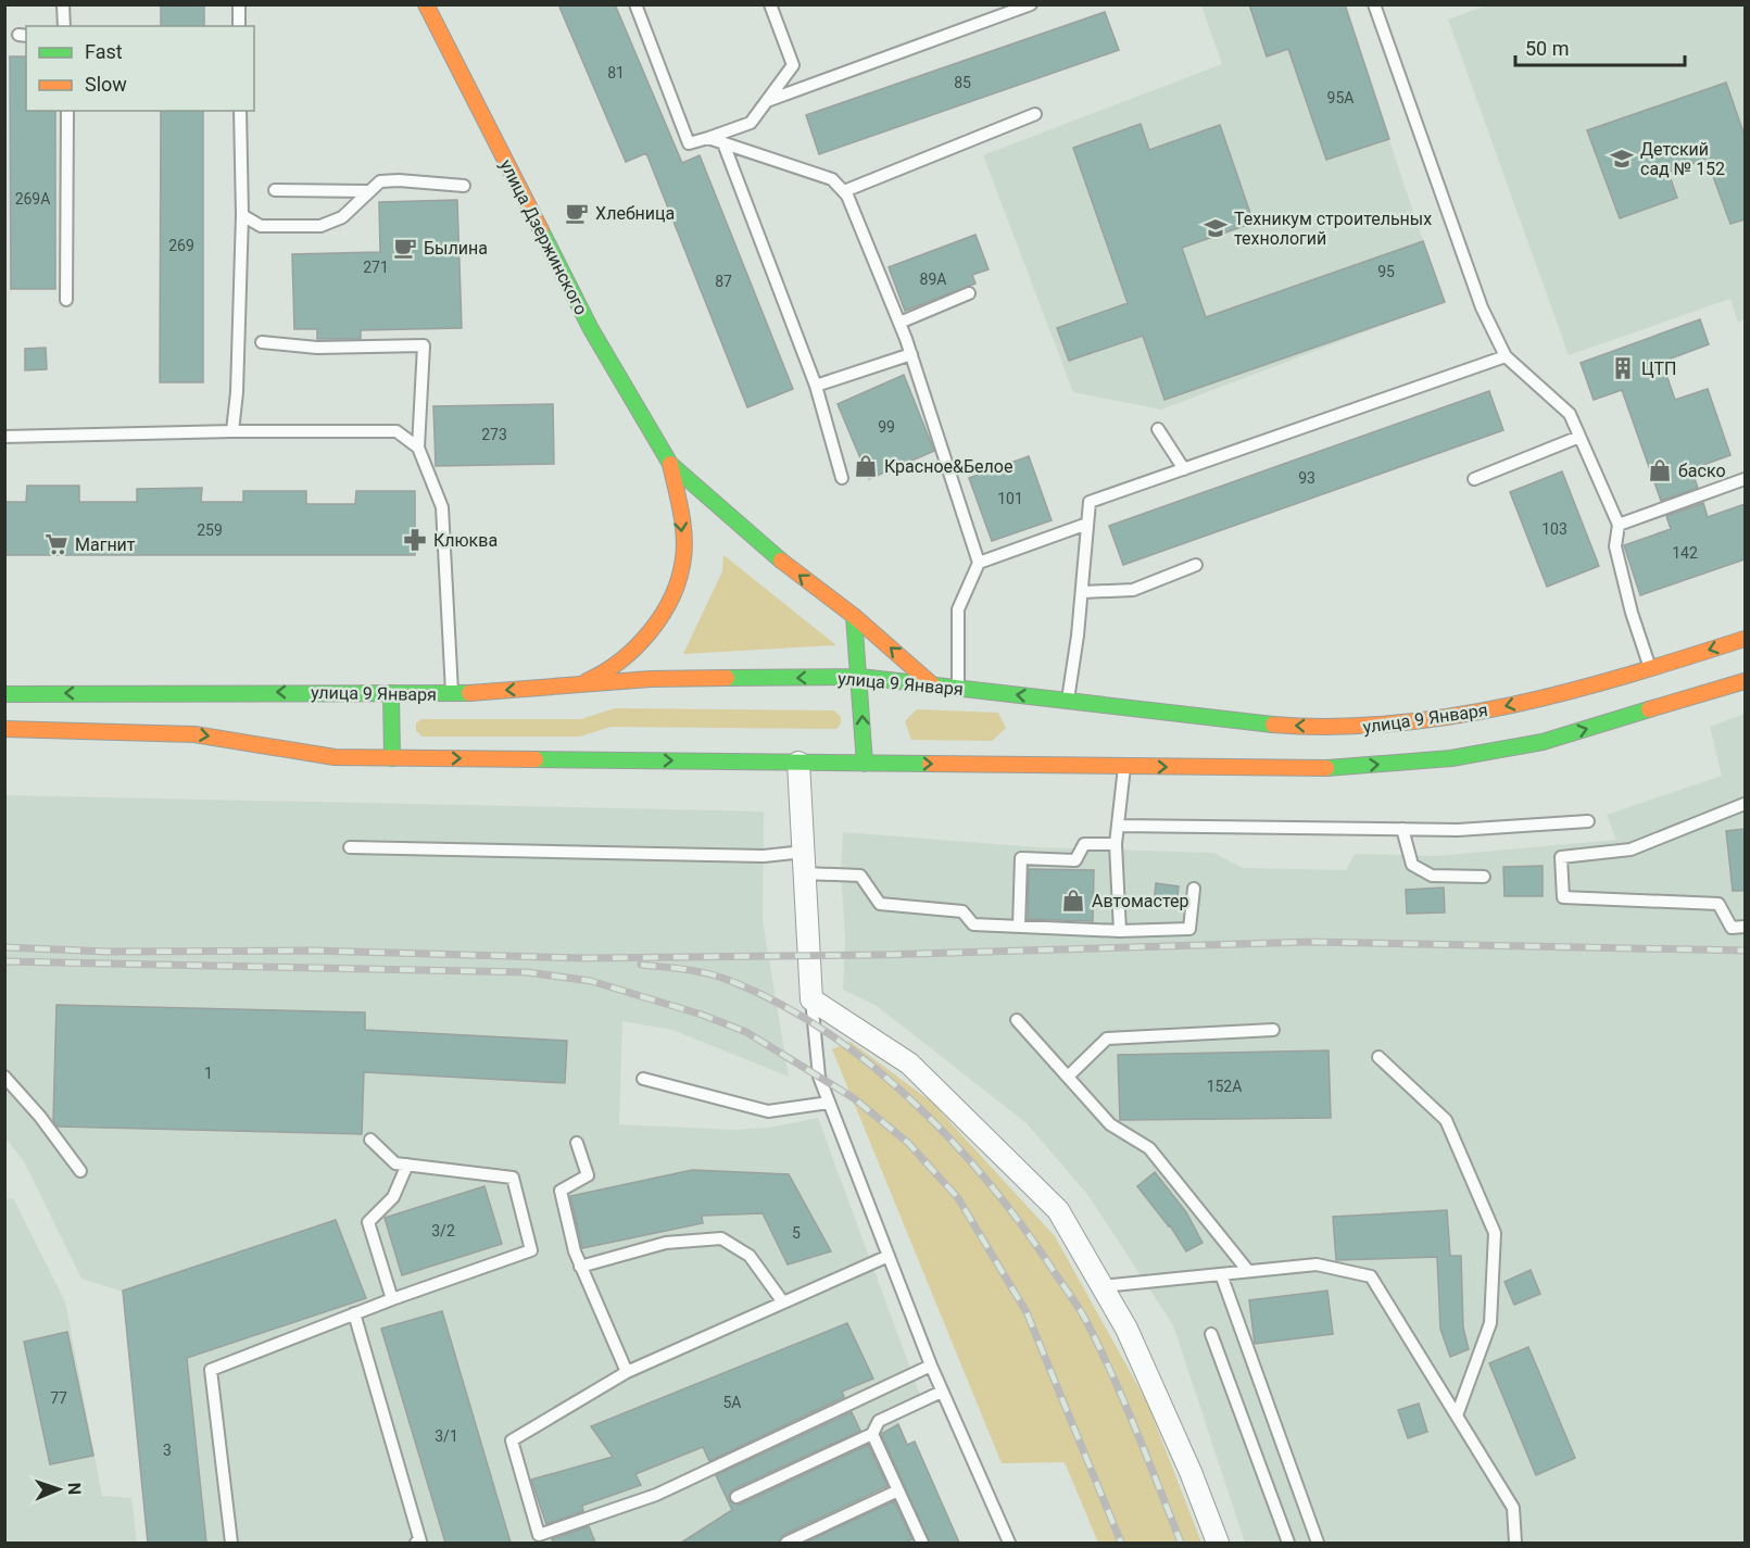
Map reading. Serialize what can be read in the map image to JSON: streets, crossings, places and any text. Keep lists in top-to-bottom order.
{
  "streets": {
    "main road": ["улица Дзержинского", "улица 9 Января"]
  },
  "crossings": [
    ["улица Дзержинского", "улица 9 Января"]
  ],
  "places": {
    "school or university": ["Детский сад № 152", "Техникум строительных технологий"],
    "cafe": ["Хлебница", "Былина"],
    "building": ["ЦТП"],
    "shop": ["Красное&Белое", "баско", "Автомастер"],
    "pharmacy": ["Клюква"],
    "supermarket": ["Магнит"]
  },
  "house_numbers": [
    "81",
    "85",
    "95А",
    "269А",
    "269",
    "271",
    "95",
    "89А",
    "87",
    "99",
    "273",
    "93",
    "101",
    "103",
    "259",
    "142",
    "1",
    "152А",
    "3/2",
    "5",
    "77",
    "5А",
    "3/1",
    "3"
  ],
  "legend": ["Fast", "Slow"],
  "scale_bar": "50 m",
  "north": "right"
}
